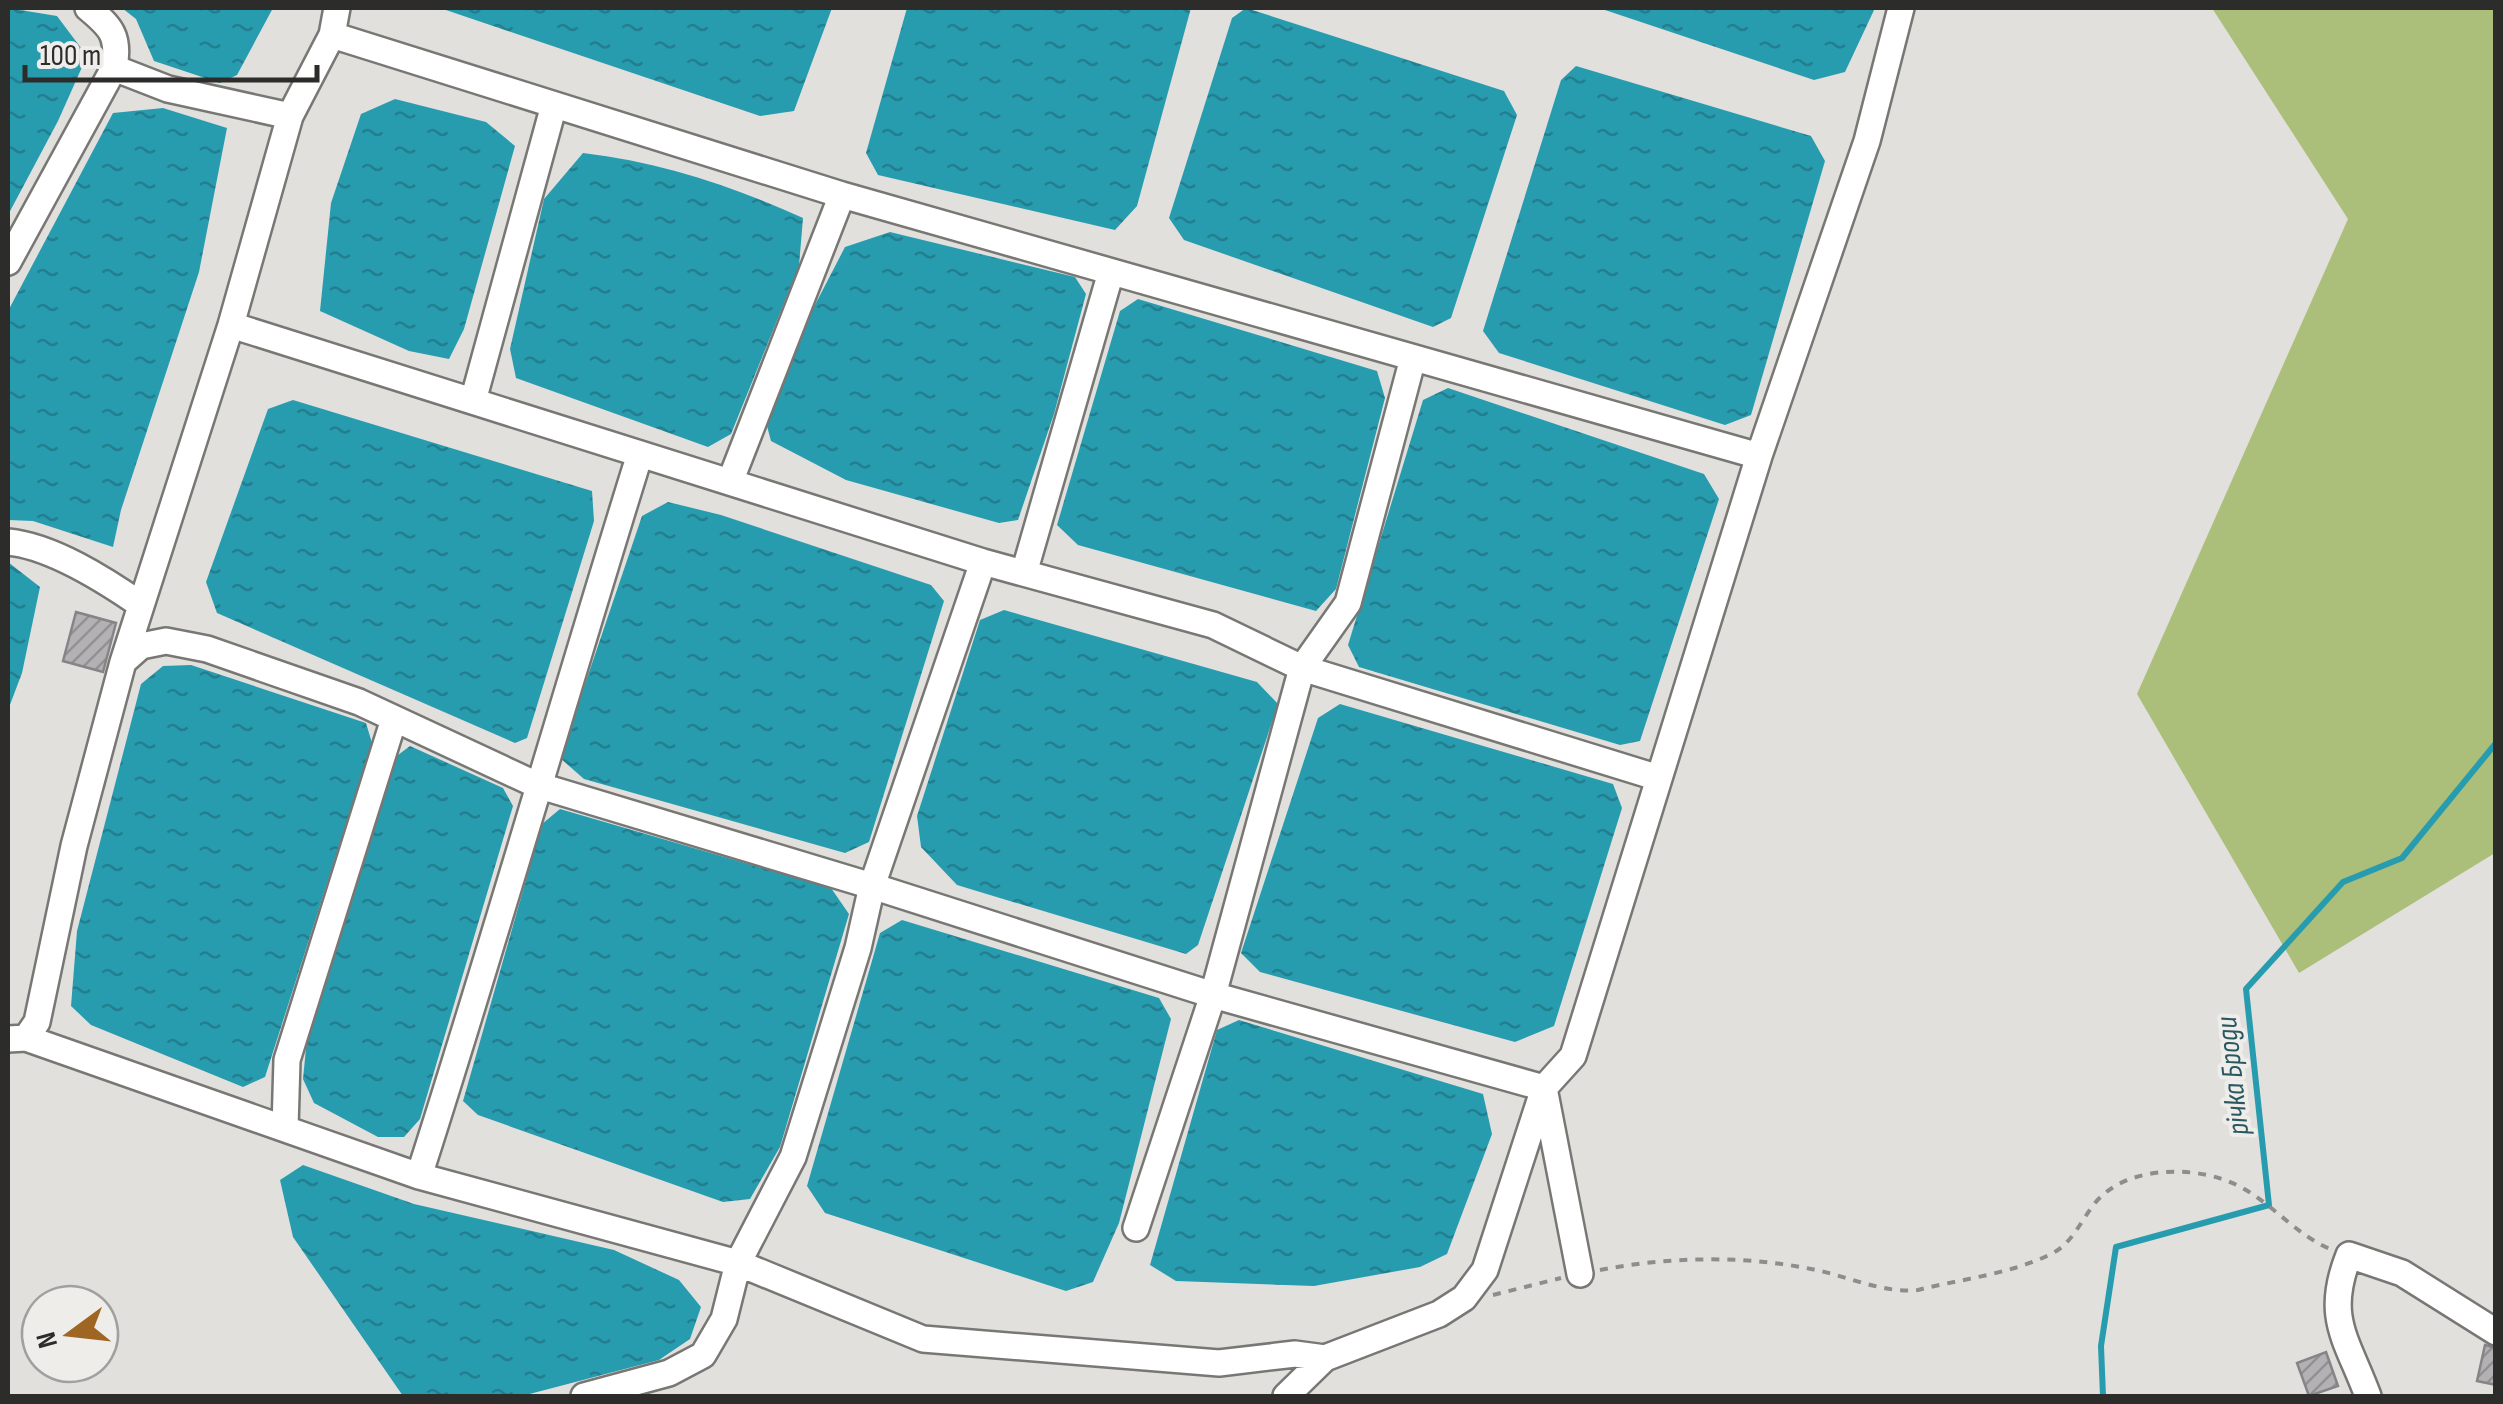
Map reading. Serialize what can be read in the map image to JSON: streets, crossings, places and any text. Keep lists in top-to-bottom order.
{
  "water": ["річка Броди"],
  "scale_bar": "100 m",
  "north": "left"
}
